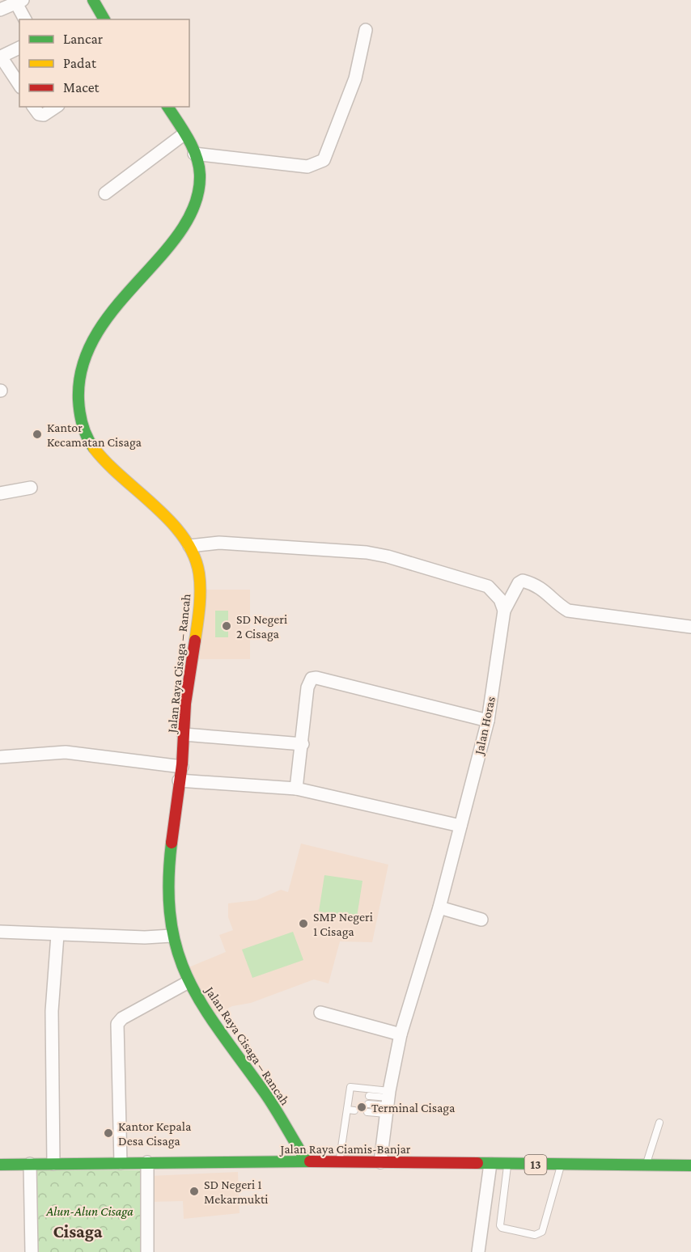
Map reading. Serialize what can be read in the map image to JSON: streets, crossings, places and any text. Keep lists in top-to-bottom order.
{
  "streets": {
    "main road": ["Jalan Raya Cisaga – Rancah", "Jalan Raya Ciamis-Banjar", "13"],
    "street": ["Jalan Horas"]
  },
  "crossings": [
    ["Jalan Raya Cisaga – Rancah", "Jalan Raya Ciamis-Banjar"],
    ["Jalan Horas", "Jalan Raya Ciamis-Banjar"]
  ],
  "districts": ["Cisaga"],
  "parks": ["Alun-Alun Cisaga"],
  "places": [
    "Kantor Kecamatan Cisaga",
    "SD Negeri 2 Cisaga",
    "SMP Negeri 1 Cisaga",
    "Terminal Cisaga",
    "Kantor Kepala Desa Cisaga",
    "SD Negeri 1 Mekarmukti"
  ],
  "legend": ["Lancar", "Padat", "Macet"]
}
